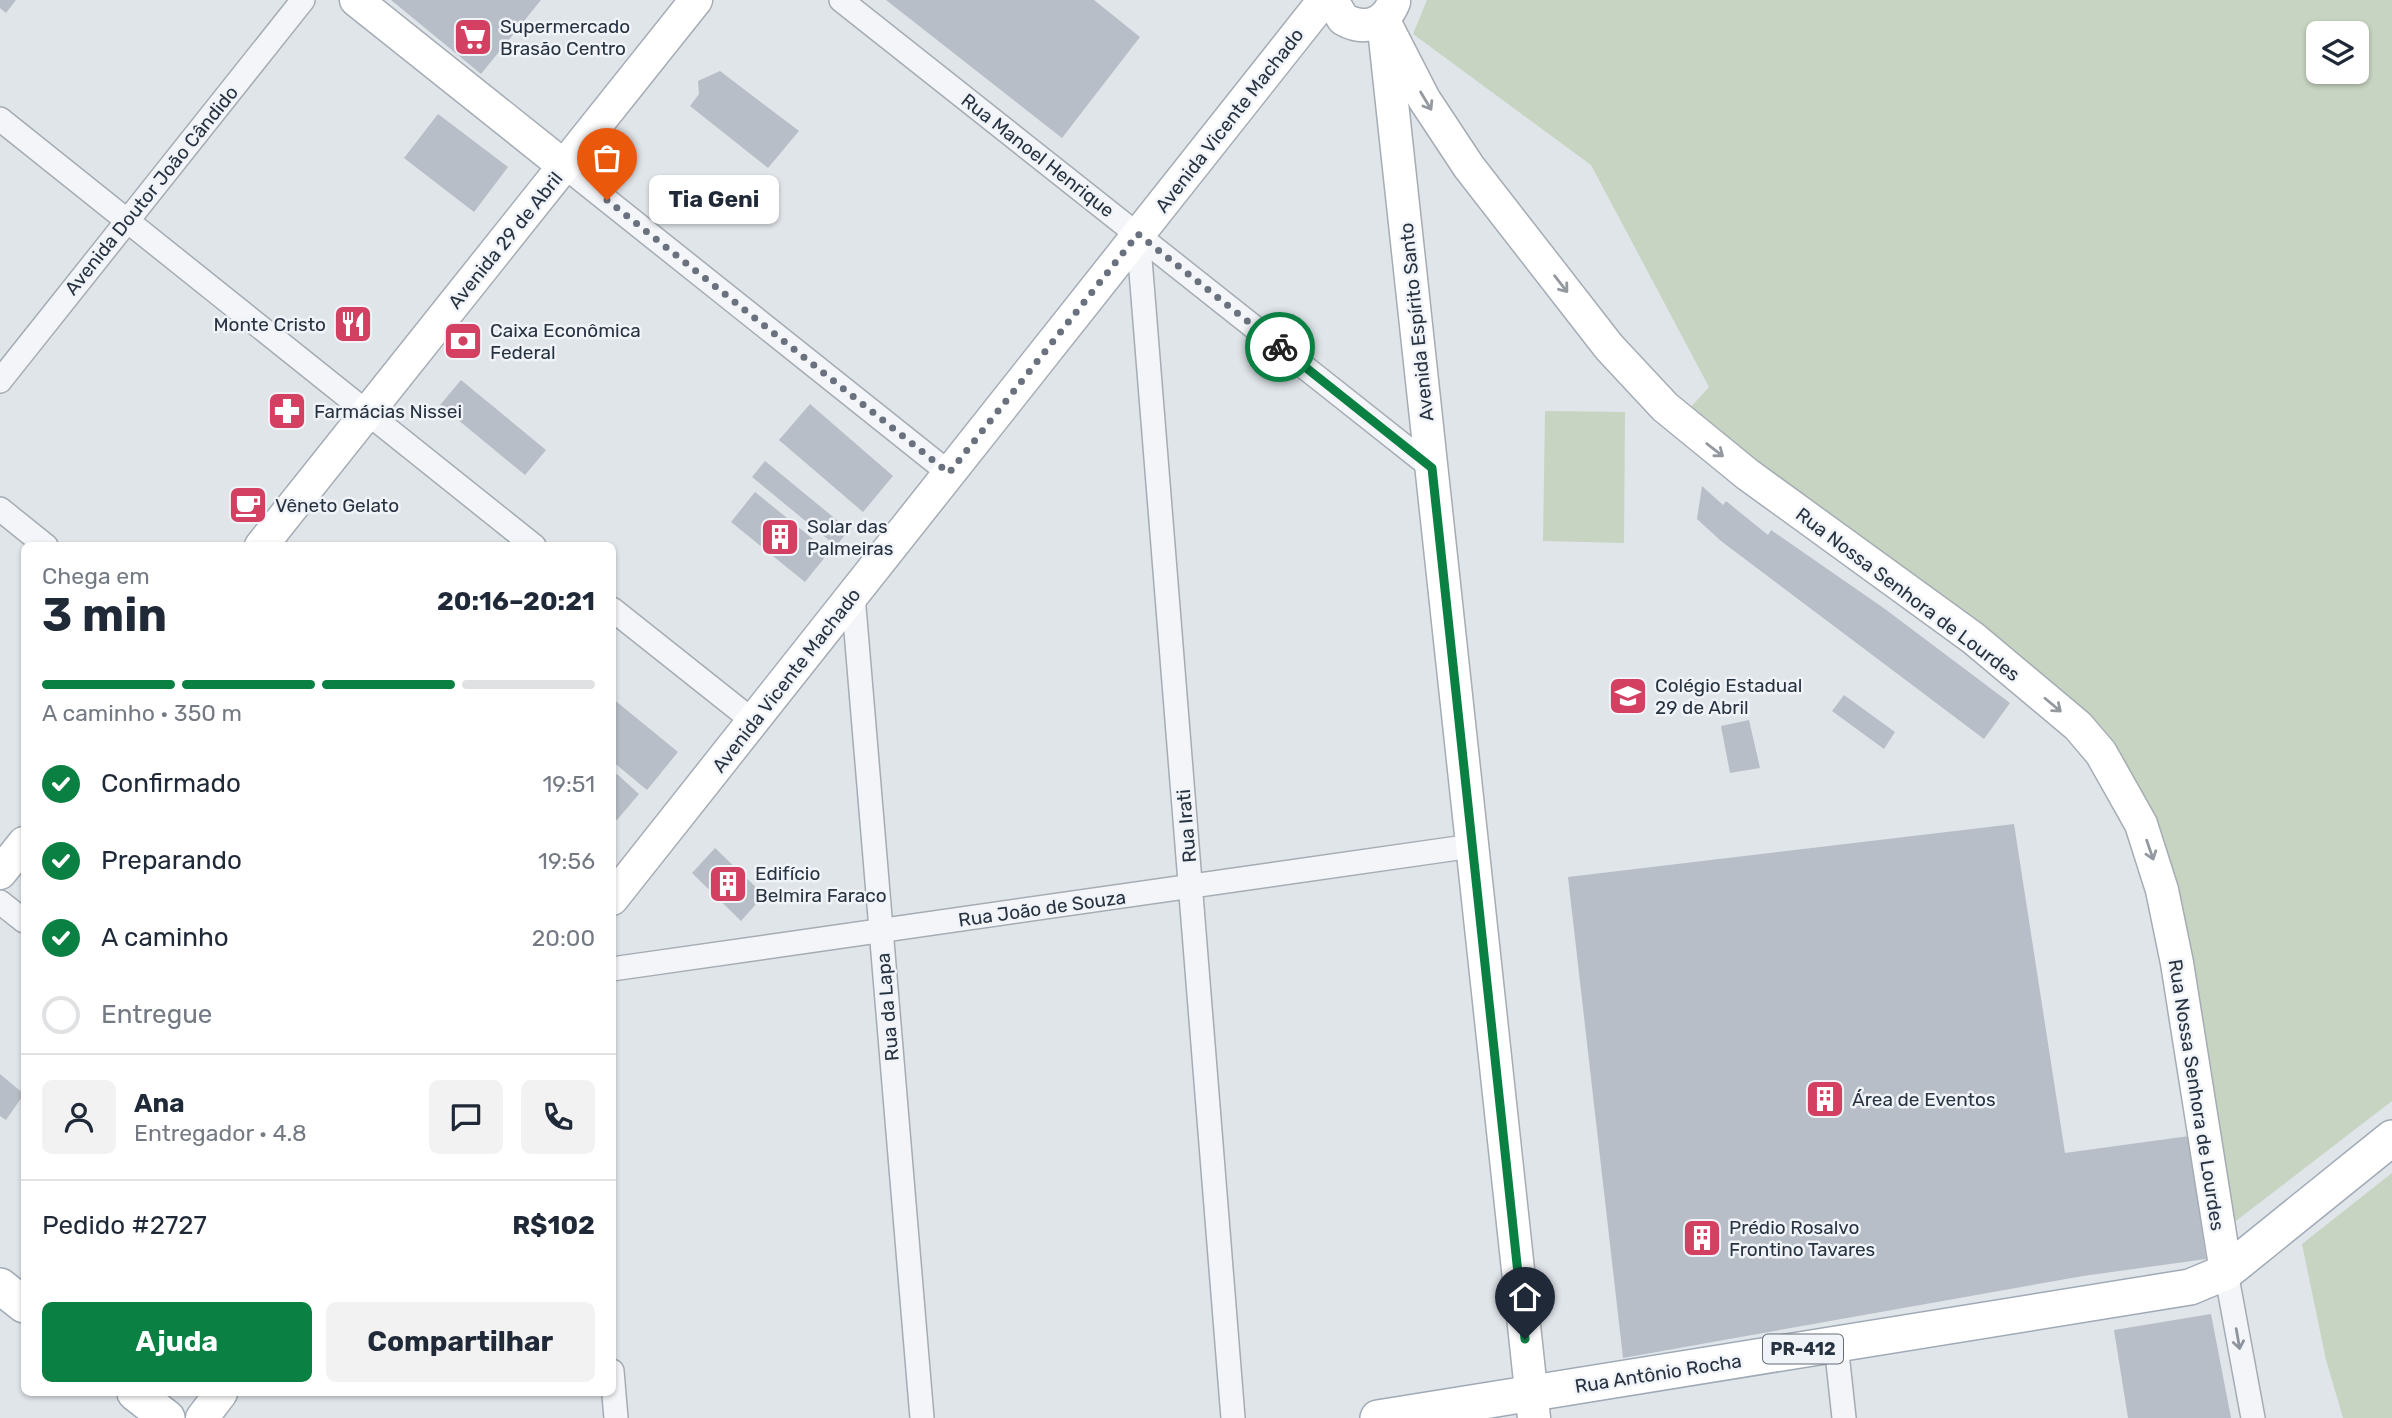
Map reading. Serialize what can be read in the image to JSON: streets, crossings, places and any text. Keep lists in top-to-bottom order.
{
  "streets": {
    "main road": [
      "Avenida Vicente Machado",
      "Avenida 29 de Abril",
      "Avenida Espírito Santo",
      "Rua Nossa Senhora de Lourdes",
      "PR-412",
      "Rua Antônio Rocha"
    ],
    "street": [
      "Rua Manoel Henrique",
      "Avenida Doutor João Cândido",
      "Rua Irati",
      "Rua João de Souza",
      "Rua da Lapa"
    ]
  },
  "crossings": [
    ["Avenida Vicente Machado", "Rua Manoel Henrique"],
    ["Avenida Vicente Machado", "Rua Irati"],
    ["Avenida Vicente Machado", "Rua da Lapa"],
    ["Rua Manoel Henrique", "Avenida Espírito Santo"],
    ["Rua Manoel Henrique", "Rua Irati"],
    ["Avenida Espírito Santo", "Rua Nossa Senhora de Lourdes"],
    ["Avenida Espírito Santo", "Rua João de Souza"],
    ["Avenida Espírito Santo", "Rua Antônio Rocha"],
    ["Rua Nossa Senhora de Lourdes", "PR-412"],
    ["Rua Nossa Senhora de Lourdes", "Rua Antônio Rocha"],
    ["Rua Irati", "Rua João de Souza"],
    ["Rua João de Souza", "Rua da Lapa"],
    ["PR-412", "Rua Antônio Rocha"]
  ],
  "one_way": ["Rua Nossa Senhora de Lourdes"],
  "places": {
    "supermarket": ["Supermercado Brasão Centro"],
    "other": ["Tia Geni"],
    "restaurant": ["Monte Cristo"],
    "bank": ["Caixa Econômica Federal"],
    "pharmacy": ["Farmácias Nissei"],
    "cafe": ["Vêneto Gelato"],
    "building": [
      "Solar das Palmeiras",
      "Edifício Belmira Faraco",
      "Área de Eventos",
      "Prédio Rosalvo Frontino Tavares"
    ],
    "school or university": ["Colégio Estadual 29 de Abril"]
  },
  "page": {
    "bubble": "Tia Geni",
    "heading": ["3 min", "Chega em", "20:16–20:21"],
    "panel": [
      "Ana",
      "Entregador · 4.8",
      "Pedido #2727",
      "R$102"
    ],
    "bar": "A caminho · 350 m",
    "list": [
      ["Confirmado", "19:51"],
      ["Preparando", "19:56"],
      ["A caminho", "20:00"],
      "Entregue"
    ],
    "buttons": ["Ajuda", "Compartilhar"]
  }
}
